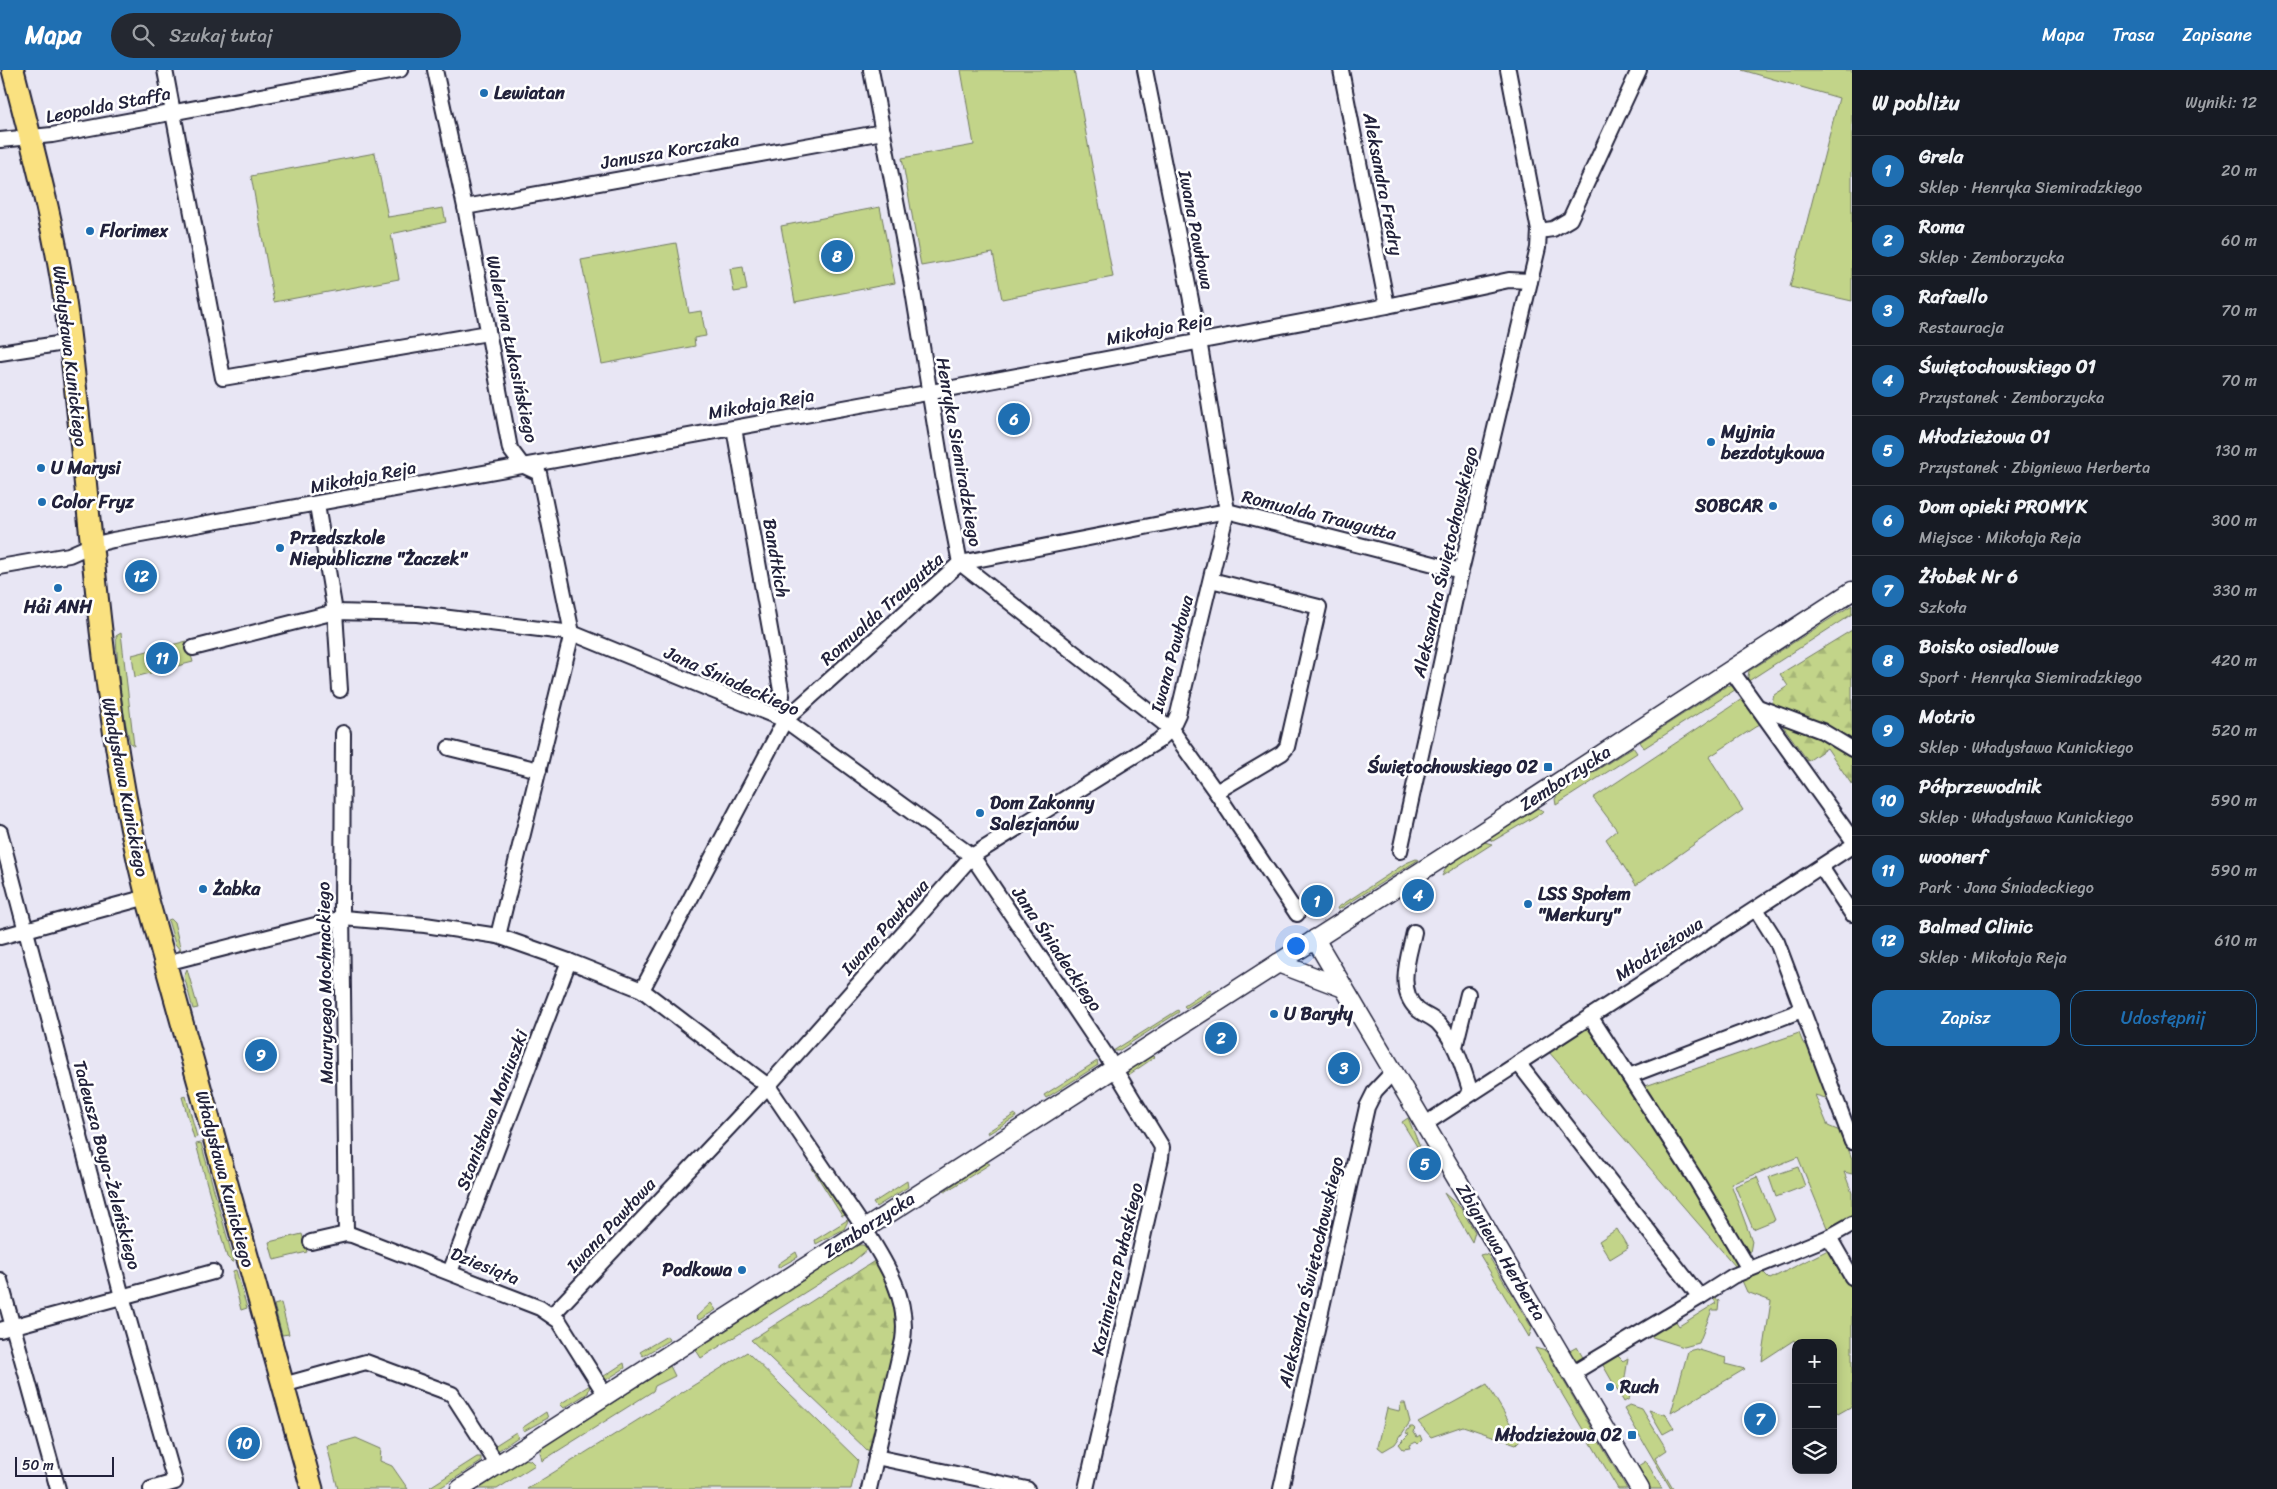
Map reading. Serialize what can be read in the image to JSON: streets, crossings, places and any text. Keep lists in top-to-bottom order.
{
  "streets": {
    "main road": ["Władysława Kunickiego"],
    "street": [
      "Leopolda Staffa",
      "Janusza Korczaka",
      "Aleksandra Fredry",
      "Iwana Pawłowa",
      "Mikołaja Reja",
      "Waleriana Łukasińskiego",
      "Henryka Siemiradzkiego",
      "Romualda Traugutta",
      "Bandtkich",
      "Aleksandra Świętochowskiego",
      "Jana Śniadeckiego",
      "Zemborzycka",
      "Młodzieżowa",
      "Maurycego Mochnackiego",
      "Stanisława Moniuszki",
      "Tadeusza Boya-Żeleńskiego",
      "Zbigniewa Herberta",
      "Dziesiąta",
      "Kazimierza Pułaskiego"
    ]
  },
  "crossings": [
    ["Leopolda Staffa", "Władysława Kunickiego"],
    ["Janusza Korczaka", "Waleriana Łukasińskiego"],
    ["Janusza Korczaka", "Henryka Siemiradzkiego"],
    ["Aleksandra Fredry", "Mikołaja Reja"],
    ["Iwana Pawłowa", "Mikołaja Reja"],
    ["Iwana Pawłowa", "Henryka Siemiradzkiego"],
    ["Iwana Pawłowa", "Romualda Traugutta"],
    ["Iwana Pawłowa", "Jana Śniadeckiego"],
    ["Iwana Pawłowa", "Dziesiąta"],
    ["Mikołaja Reja", "Waleriana Łukasińskiego"],
    ["Mikołaja Reja", "Władysława Kunickiego"],
    ["Mikołaja Reja", "Henryka Siemiradzkiego"],
    ["Mikołaja Reja", "Bandtkich"],
    ["Mikołaja Reja", "Aleksandra Świętochowskiego"],
    ["Waleriana Łukasińskiego", "Jana Śniadeckiego"],
    ["Henryka Siemiradzkiego", "Romualda Traugutta"],
    ["Romualda Traugutta", "Aleksandra Świętochowskiego"],
    ["Romualda Traugutta", "Jana Śniadeckiego"],
    ["Aleksandra Świętochowskiego", "Zbigniewa Herberta"],
    ["Jana Śniadeckiego", "Zemborzycka"],
    ["Jana Śniadeckiego", "Kazimierza Pułaskiego"],
    ["Zemborzycka", "Zbigniewa Herberta"],
    ["Zemborzycka", "Dziesiąta"],
    ["Zemborzycka", "Kazimierza Pułaskiego"],
    ["Młodzieżowa", "Zbigniewa Herberta"],
    ["Maurycego Mochnackiego", "Dziesiąta"],
    ["Stanisława Moniuszki", "Dziesiąta"]
  ],
  "places": {
    "other": [
      "Lewiatan",
      "Florimex",
      "Myjnia bezdotykowa",
      "U Marysi",
      "Color Fryz",
      "SOBCAR",
      "Przedszkole Niepubliczne \"Żaczek\"",
      "Hải ANH",
      "Dom Zakonny Salezjanów",
      "Żabka",
      "LSS Społem \"Merkury\"",
      "U Baryły",
      "Podkowa",
      "Ruch"
    ],
    "transit": ["Świętochowskiego 02", "Młodzieżowa 02"]
  },
  "scale_bar": "50 m",
  "page": {
    "header": "Mapa",
    "search": "Szukaj tutaj",
    "nav": ["Mapa", "Trasa", "Zapisane"],
    "heading": ["W pobliżu", "Wyniki: 12"],
    "list": [
      {
        "mark": "1",
        "name": "Grela",
        "note": "Sklep · Henryka Siemiradzkiego",
        "value": "20 m"
      },
      {
        "mark": "2",
        "name": "Roma",
        "note": "Sklep · Zemborzycka",
        "value": "60 m"
      },
      {
        "mark": "3",
        "name": "Rafaello",
        "note": "Restauracja",
        "value": "70 m"
      },
      {
        "mark": "4",
        "name": "Świętochowskiego 01",
        "note": "Przystanek · Zemborzycka",
        "value": "70 m"
      },
      {
        "mark": "5",
        "name": "Młodzieżowa 01",
        "note": "Przystanek · Zbigniewa Herberta",
        "value": "130 m"
      },
      {
        "mark": "6",
        "name": "Dom opieki PROMYK",
        "note": "Miejsce · Mikołaja Reja",
        "value": "300 m"
      },
      {
        "mark": "7",
        "name": "Żłobek Nr 6",
        "note": "Szkoła",
        "value": "330 m"
      },
      {
        "mark": "8",
        "name": "Boisko osiedlowe",
        "note": "Sport · Henryka Siemiradzkiego",
        "value": "420 m"
      },
      {
        "mark": "9",
        "name": "Motrio",
        "note": "Sklep · Władysława Kunickiego",
        "value": "520 m"
      },
      {
        "mark": "10",
        "name": "Półprzewodnik",
        "note": "Sklep · Władysława Kunickiego",
        "value": "590 m"
      },
      {
        "mark": "11",
        "name": "woonerf",
        "note": "Park · Jana Śniadeckiego",
        "value": "590 m"
      },
      {
        "mark": "12",
        "name": "Balmed Clinic",
        "note": "Sklep · Mikołaja Reja",
        "value": "610 m"
      }
    ],
    "pins": [
      "8",
      "6",
      "12",
      "11",
      "4",
      "1",
      "2",
      "9",
      "3",
      "5",
      "7",
      "10"
    ],
    "buttons": ["Zapisz", "Udostępnij"],
    "map_buttons": ["+", "−"],
    "scale": "50 m"
  }
}
